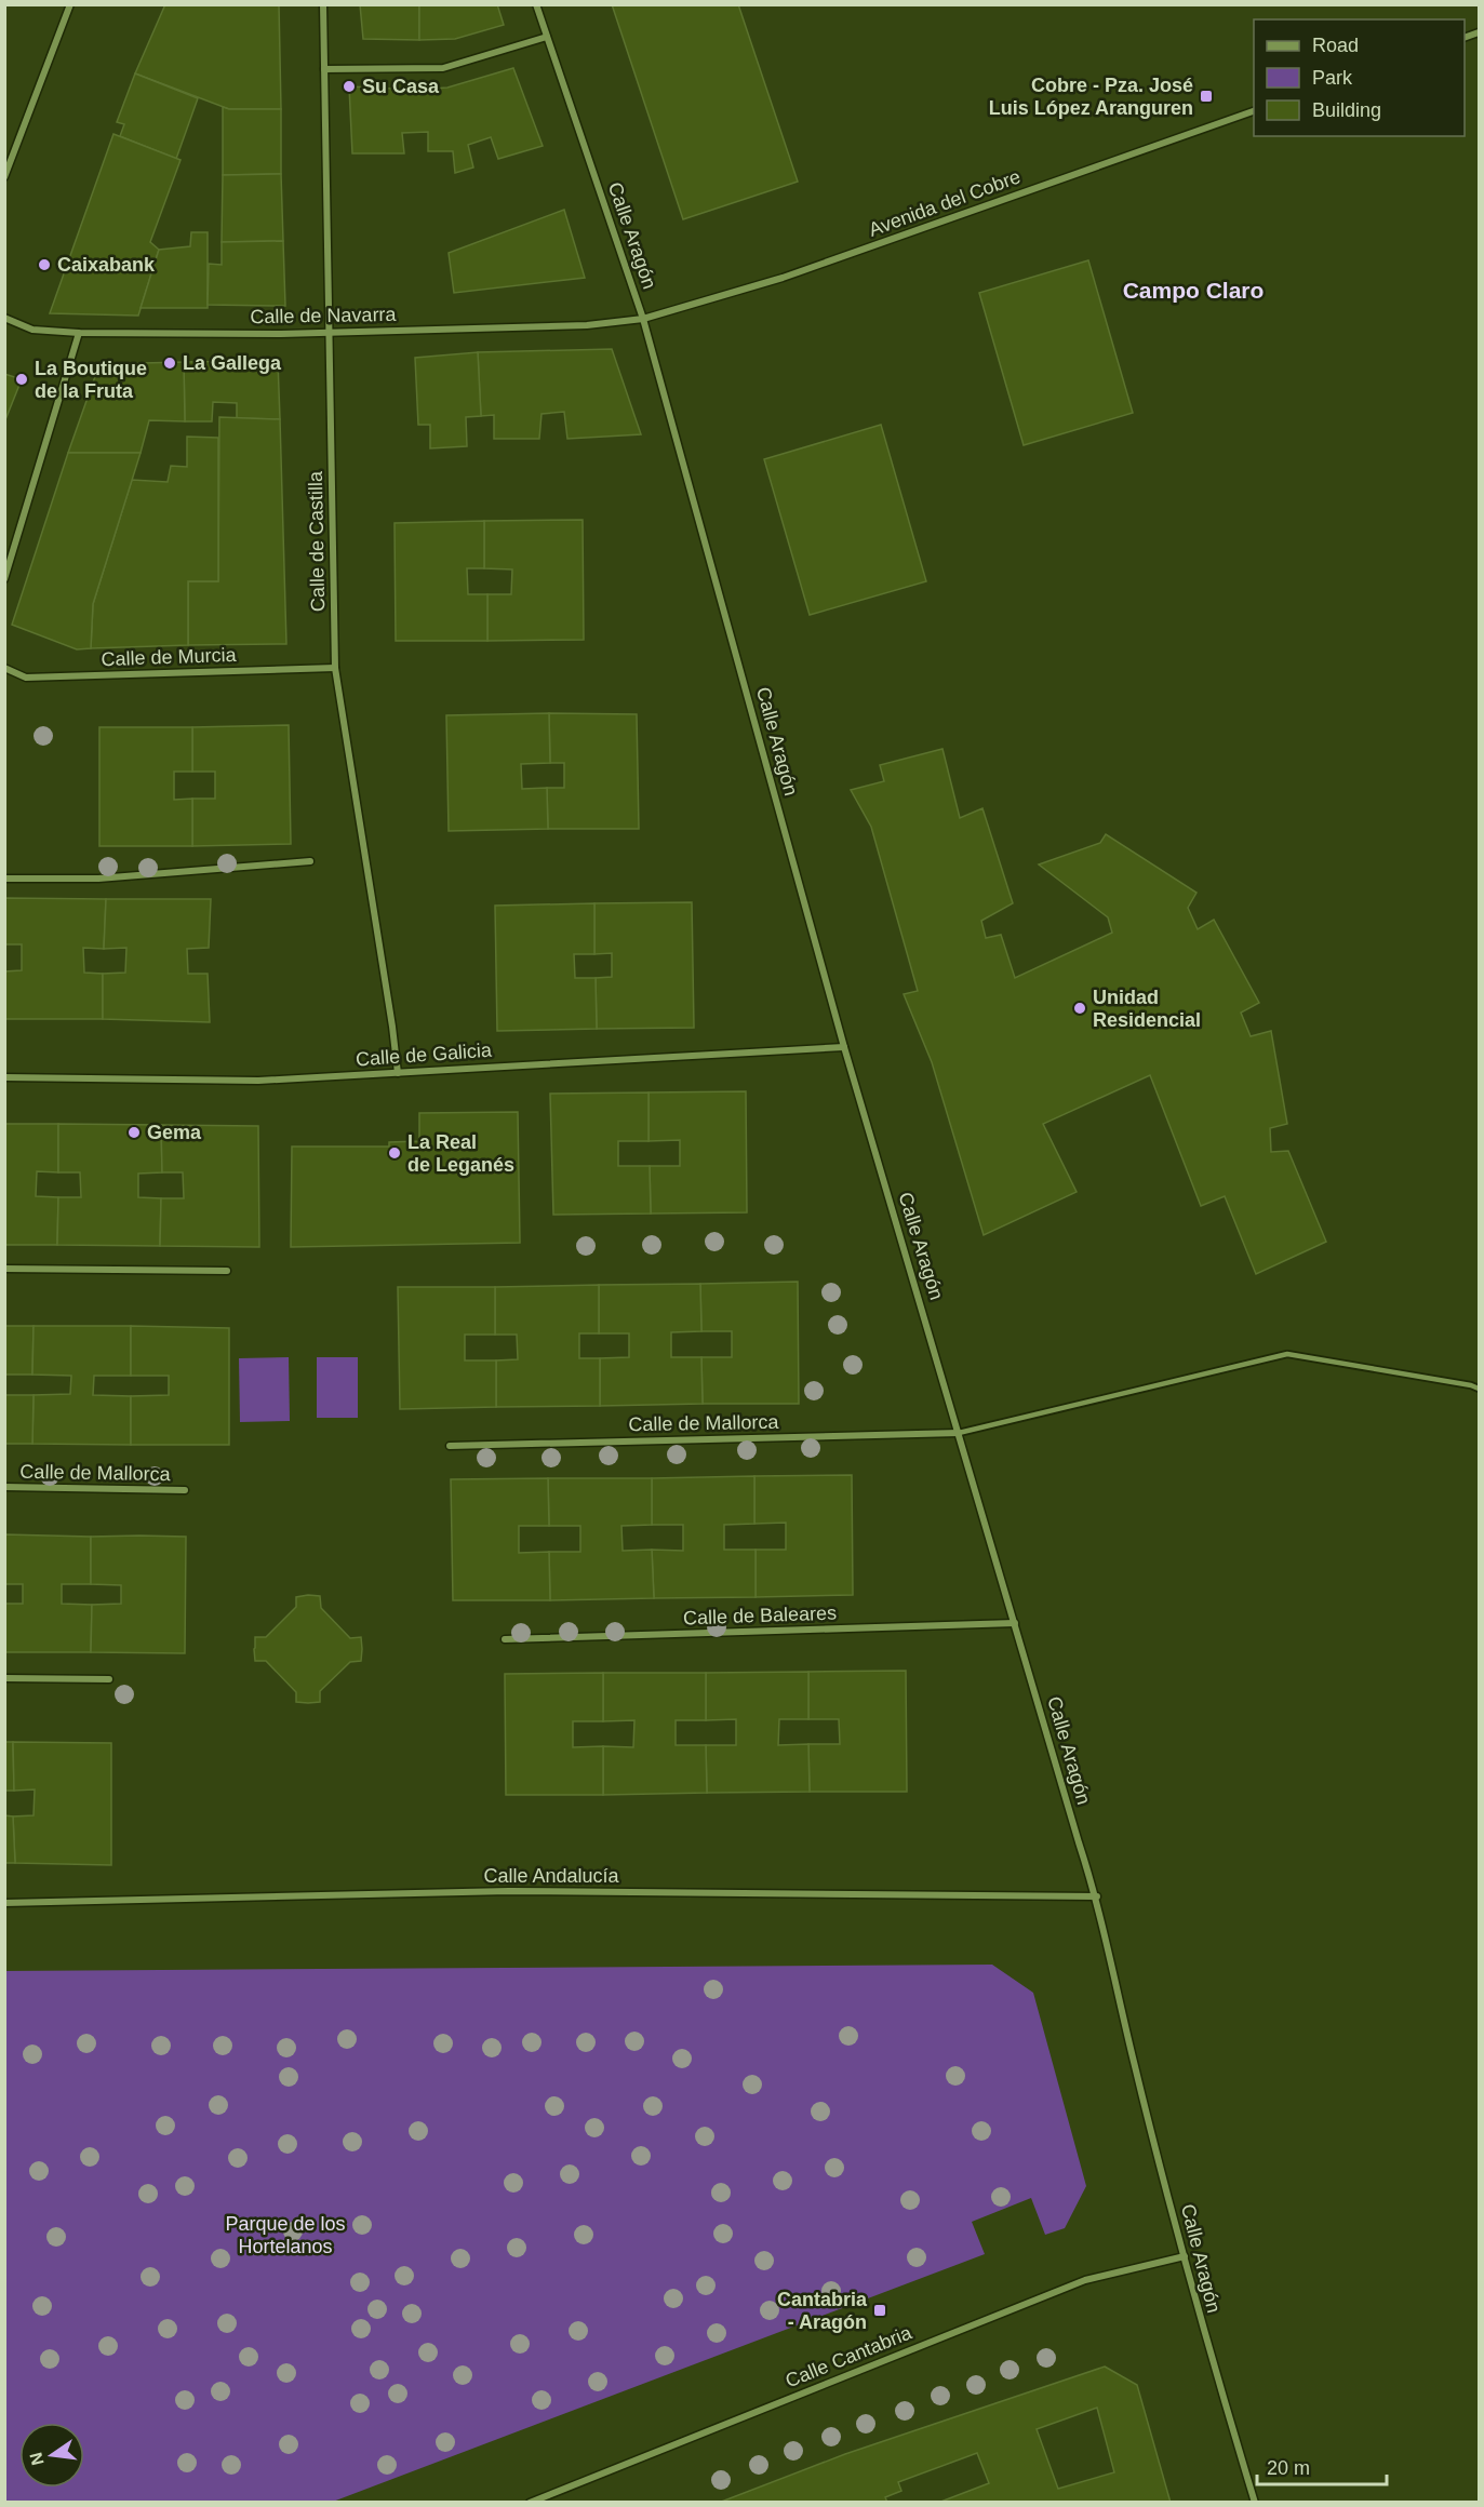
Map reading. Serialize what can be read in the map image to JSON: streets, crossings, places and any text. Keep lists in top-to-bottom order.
{
  "streets": {
    "street": [
      "Avenida del Cobre",
      "Calle Aragón",
      "Calle de Navarra",
      "Calle de Castilla",
      "Calle de Murcia",
      "Calle de Galicia",
      "Calle de Mallorca",
      "Calle de Baleares",
      "Calle Andalucía",
      "Calle Cantabria"
    ]
  },
  "crossings": [
    ["Avenida del Cobre", "Calle Aragón"],
    ["Avenida del Cobre", "Calle de Navarra"],
    ["Calle Aragón", "Calle de Navarra"],
    ["Calle Aragón", "Calle de Galicia"],
    ["Calle Aragón", "Calle de Mallorca"],
    ["Calle Aragón", "Calle de Baleares"],
    ["Calle Aragón", "Calle Andalucía"],
    ["Calle Aragón", "Calle Cantabria"],
    ["Calle de Navarra", "Calle de Castilla"],
    ["Calle de Castilla", "Calle de Murcia"],
    ["Calle de Castilla", "Calle de Galicia"]
  ],
  "districts": ["Campo Claro"],
  "parks": ["Parque de los Hortelanos"],
  "places": {
    "other": [
      "Su Casa",
      "Caixabank",
      "La Gallega",
      "La Boutique de la Fruta",
      "Unidad Residencial",
      "Gema",
      "La Real de Leganés"
    ],
    "transit": ["Cobre - Pza. José Luis López Aranguren", "Cantabria - Aragón"]
  },
  "legend": ["Road", "Park", "Building"],
  "scale_bar": "20 m",
  "north": "left"
}
